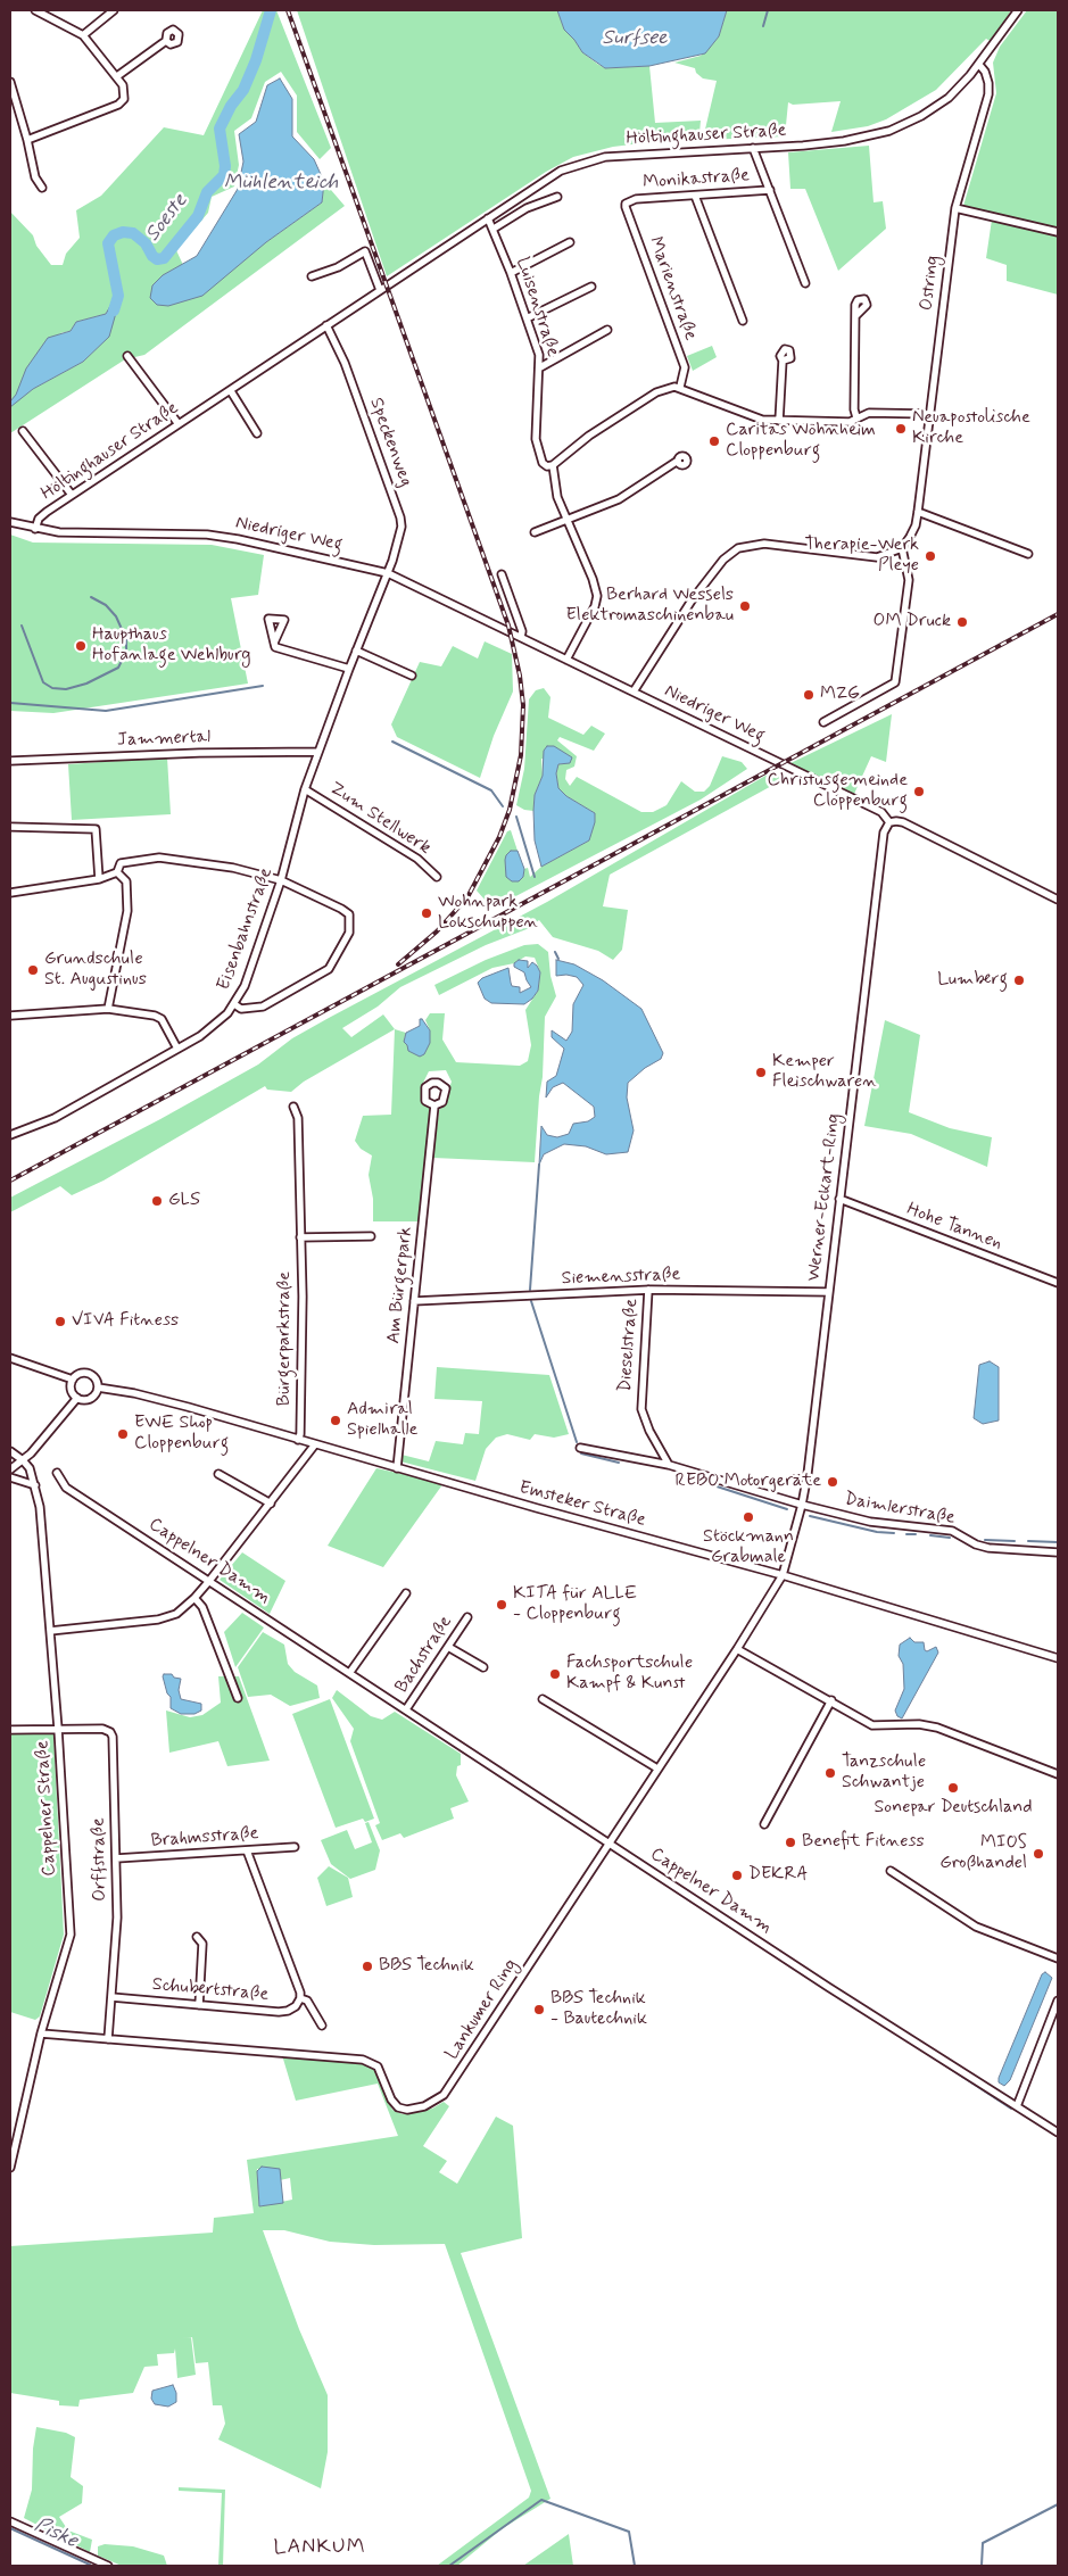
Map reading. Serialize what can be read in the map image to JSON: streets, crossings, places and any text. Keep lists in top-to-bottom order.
{
  "streets": {
    "street": [
      "Höltinghauser Straße",
      "Monikastraße",
      "Ostring",
      "Marienstraße",
      "Luisenstraße",
      "Speckenweg",
      "Niedriger Weg",
      "Jammertal",
      "Zum Stellwerk",
      "Eisenbahnstraße",
      "Werner-Eckart-Ring",
      "Hohe Tannen",
      "Siemensstraße",
      "Am Bürgerpark",
      "Bürgerparkstraße",
      "Dieselstraße",
      "Emsteker Straße",
      "Daimlerstraße",
      "Cappelner Damm",
      "Bachstraße",
      "Cappelner Straße",
      "Brahmsstraße",
      "Orffstraße",
      "Schubertstraße",
      "Lankumer Ring"
    ]
  },
  "crossings": [
    ["Höltinghauser Straße", "Ostring"],
    ["Höltinghauser Straße", "Luisenstraße"],
    ["Höltinghauser Straße", "Speckenweg"],
    ["Höltinghauser Straße", "Niedriger Weg"],
    ["Monikastraße", "Marienstraße"],
    ["Speckenweg", "Niedriger Weg"],
    ["Speckenweg", "Eisenbahnstraße"],
    ["Niedriger Weg", "Eisenbahnstraße"],
    ["Niedriger Weg", "Werner-Eckart-Ring"],
    ["Jammertal", "Eisenbahnstraße"],
    ["Zum Stellwerk", "Eisenbahnstraße"],
    ["Werner-Eckart-Ring", "Hohe Tannen"],
    ["Werner-Eckart-Ring", "Siemensstraße"],
    ["Werner-Eckart-Ring", "Emsteker Straße"],
    ["Werner-Eckart-Ring", "Daimlerstraße"],
    ["Werner-Eckart-Ring", "Lankumer Ring"],
    ["Siemensstraße", "Am Bürgerpark"],
    ["Siemensstraße", "Dieselstraße"],
    ["Am Bürgerpark", "Emsteker Straße"],
    ["Bürgerparkstraße", "Emsteker Straße"],
    ["Emsteker Straße", "Lankumer Ring"],
    ["Cappelner Damm", "Bachstraße"],
    ["Cappelner Damm", "Lankumer Ring"],
    ["Cappelner Straße", "Orffstraße"],
    ["Cappelner Straße", "Lankumer Ring"],
    ["Brahmsstraße", "Orffstraße"],
    ["Brahmsstraße", "Schubertstraße"],
    ["Orffstraße", "Schubertstraße"],
    ["Orffstraße", "Lankumer Ring"]
  ],
  "districts": ["LANKUM"],
  "water": [
    "Surfsee",
    "Mühlenteich",
    "Soeste",
    "Piske"
  ],
  "places": [
    "Neuapostolische Kirche",
    "Caritas Wohnheim Cloppenburg",
    "Therapie-Werk Pleye",
    "Berhard Wessels Elektromaschinenbau",
    "OM Druck",
    "Haupthaus Hofanlage Wehlburg",
    "MZG",
    "Christusgemeinde Cloppenburg",
    "Wohnpark Lokschuppen",
    "Grundschule St. Augustinus",
    "Lumberg",
    "Kemper Fleischwaren",
    "GLS",
    "VIVA Fitness",
    "Admiral Spielhalle",
    "EWE Shop Cloppenburg",
    "REBO Motorgeräte",
    "Stöckmann Grabmale",
    "KITA für ALLE - Cloppenburg",
    "Fachsportschule Kampf & Kunst",
    "Tanzschule Schwantje",
    "Sonepar Deutschland",
    "Benefit Fitness",
    "MIOS Großhandel",
    "DEKRA",
    "BBS Technik",
    "BBS Technik - Bautechnik"
  ]
}
